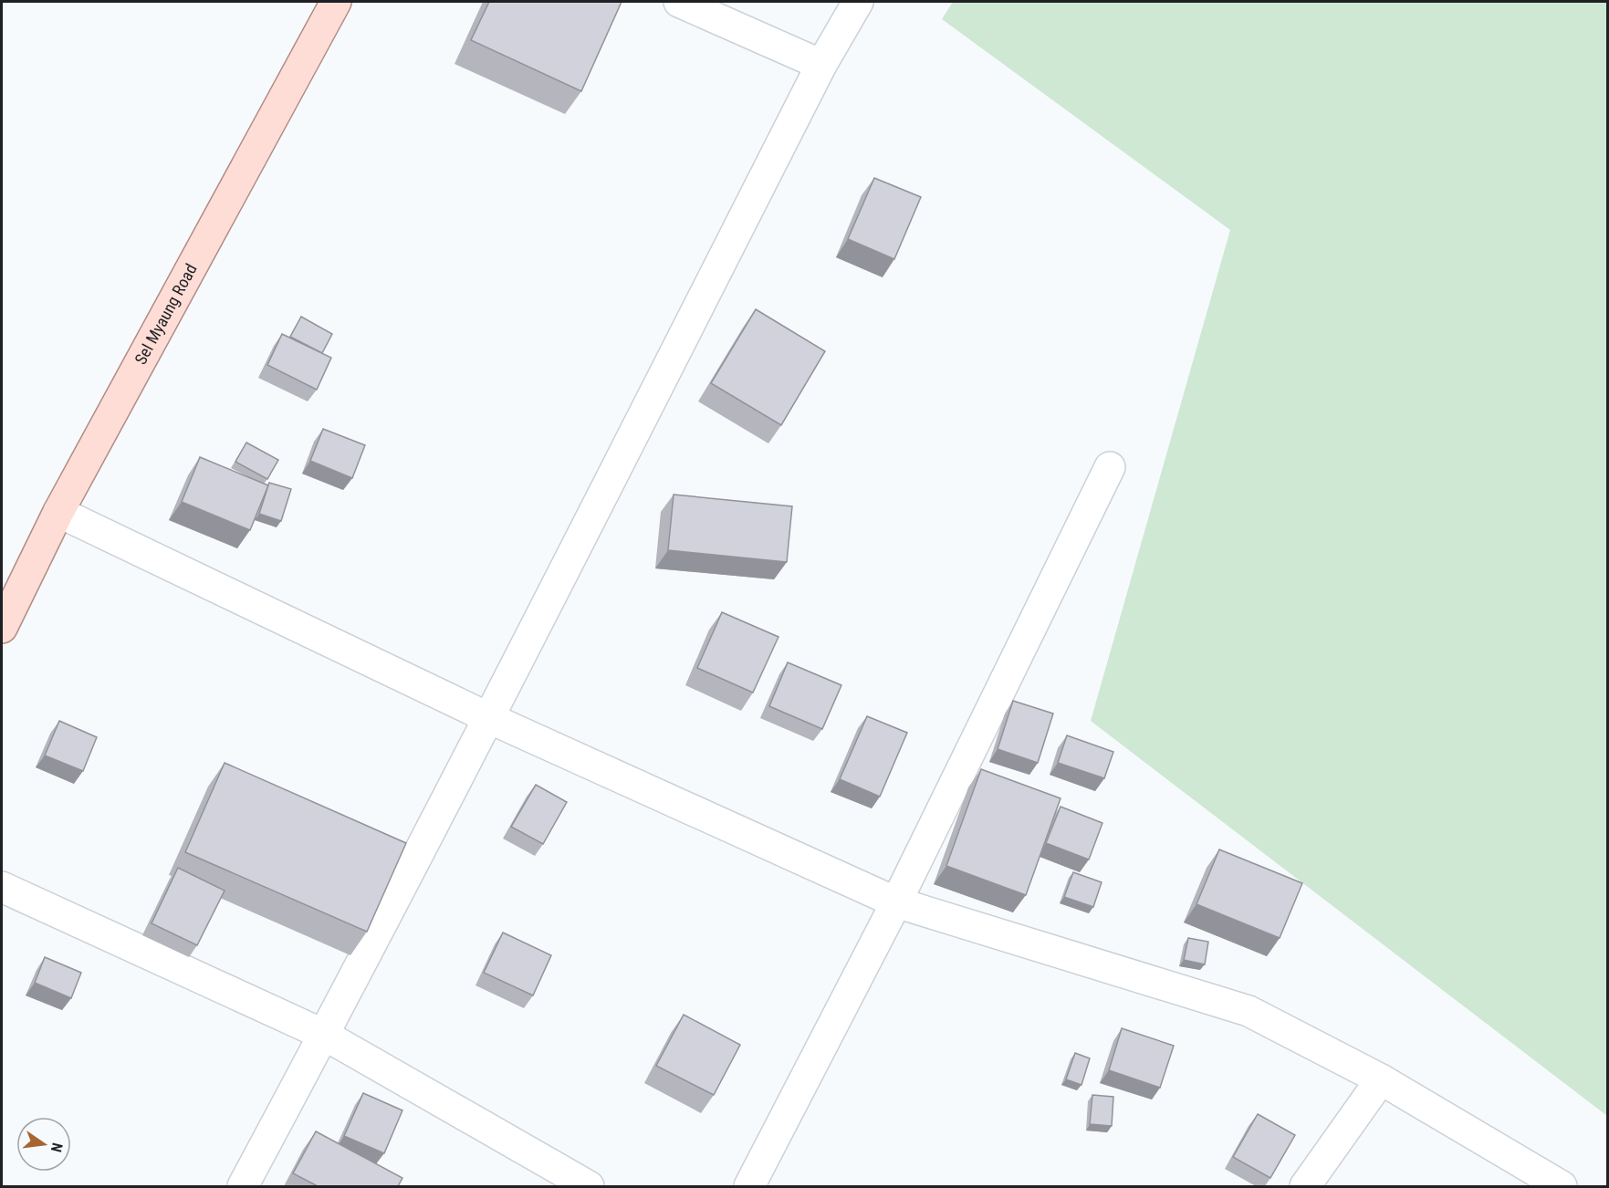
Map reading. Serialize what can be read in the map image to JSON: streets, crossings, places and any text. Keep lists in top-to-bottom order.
{
  "streets": {
    "main road": ["Sel Myaung Road"]
  },
  "north": "right"
}
